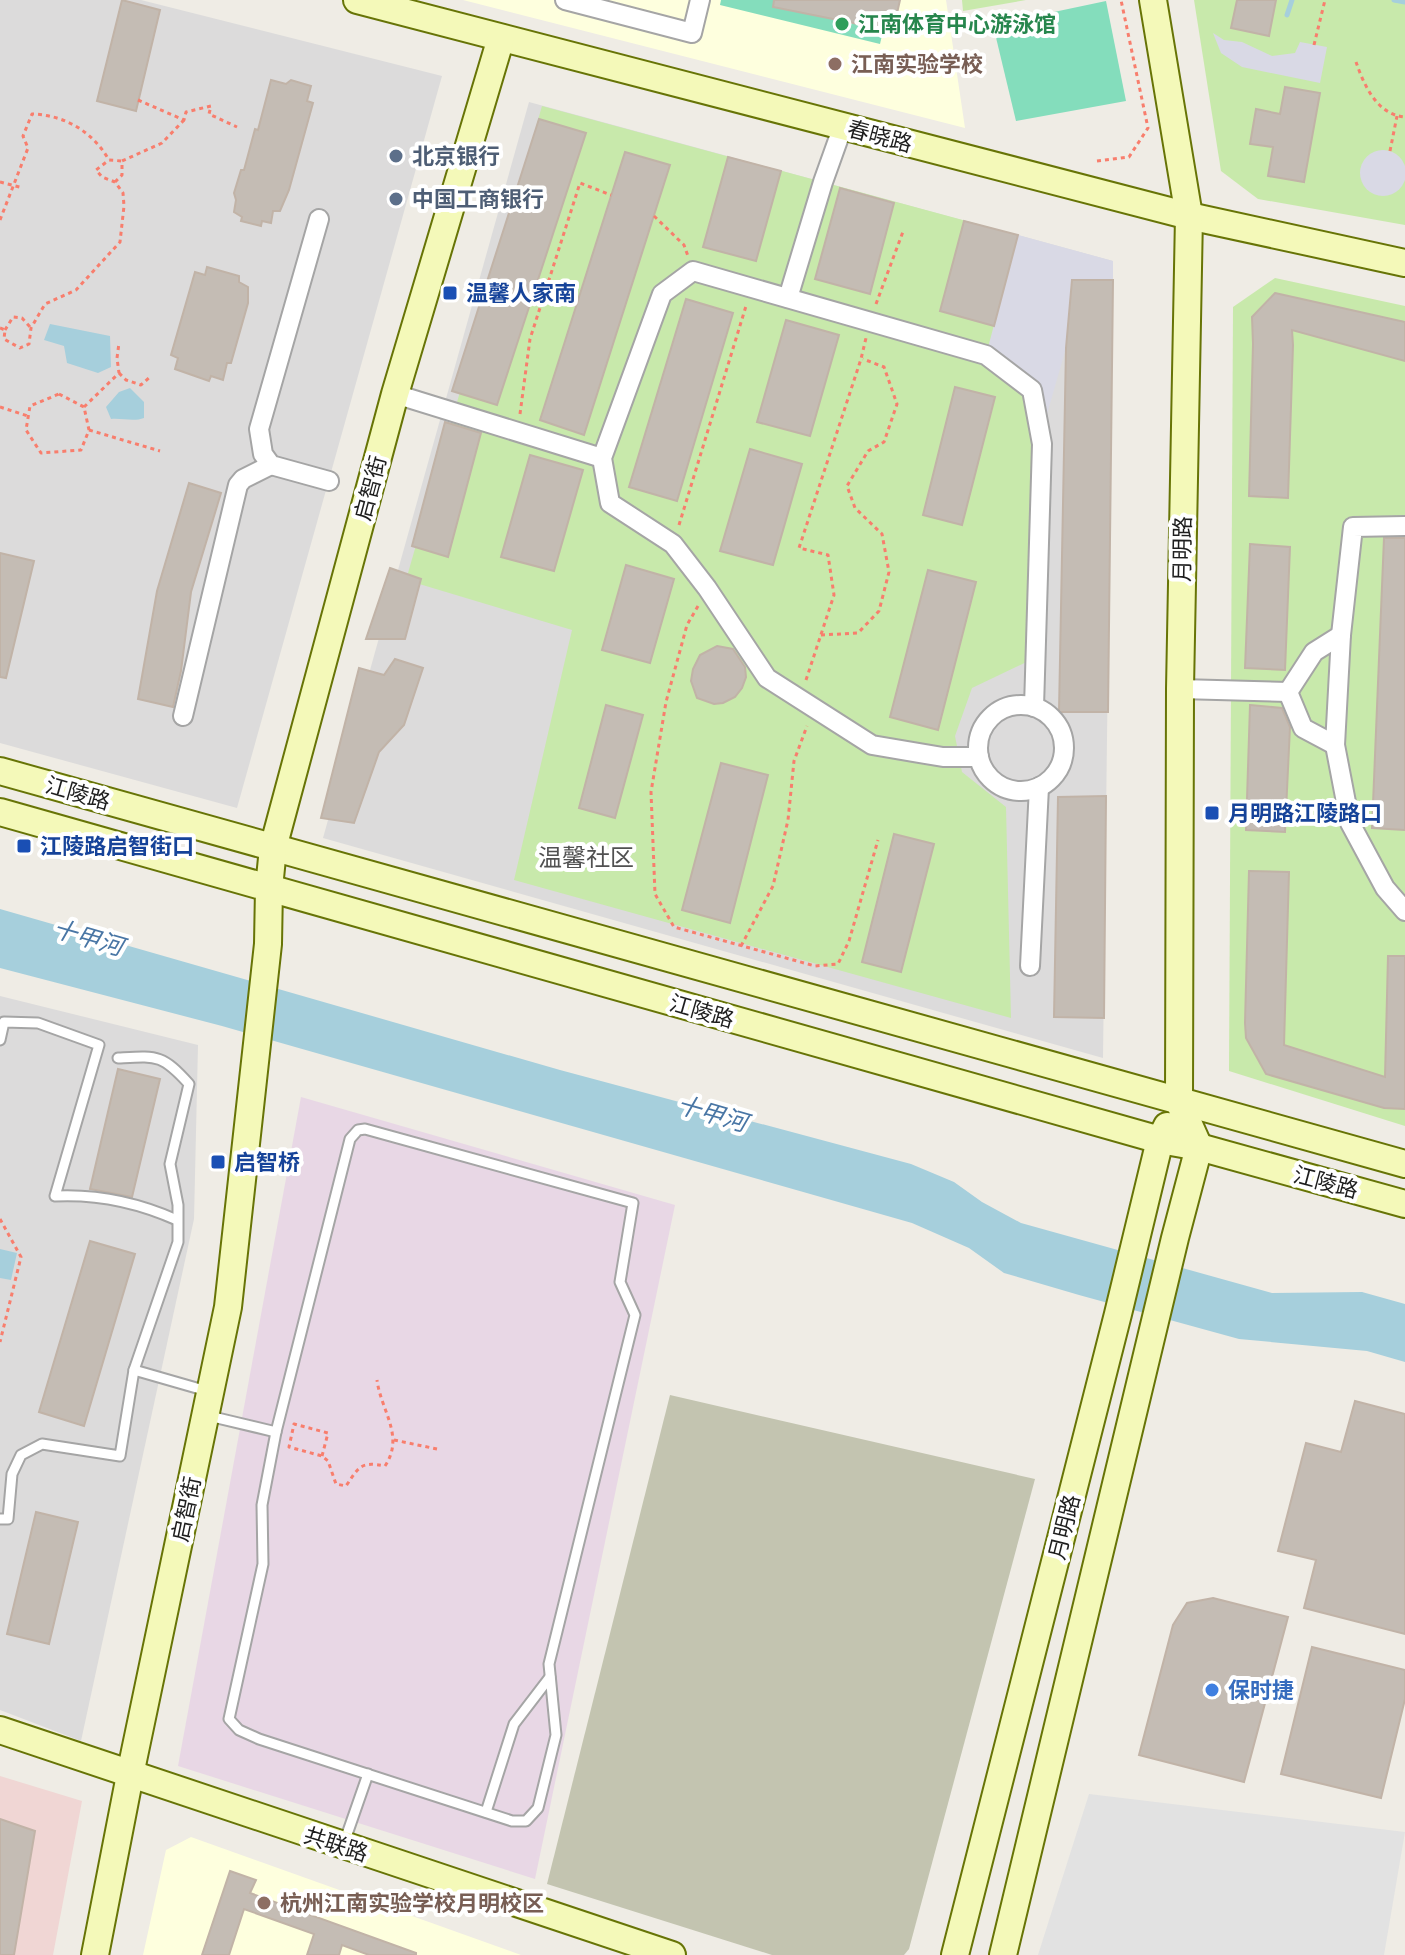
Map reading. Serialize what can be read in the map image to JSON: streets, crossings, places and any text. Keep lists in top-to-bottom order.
{
  "streets": {
    "street": [
      "春晓路",
      "启智街",
      "月明路",
      "江陵路",
      "共联路"
    ]
  },
  "crossings": [
    ["春晓路", "启智街"],
    ["春晓路", "月明路"],
    ["启智街", "江陵路"],
    ["启智街", "共联路"],
    ["月明路", "江陵路"]
  ],
  "districts": ["温馨社区"],
  "water": ["十甲河"],
  "places": {
    "other": [
      "江南体育中心游泳馆",
      "江南实验学校",
      "北京银行",
      "中国工商银行",
      "保时捷",
      "杭州江南实验学校月明校区"
    ],
    "transit": [
      "温馨人家南",
      "月明路江陵路口",
      "江陵路启智街口",
      "启智桥"
    ]
  }
}
